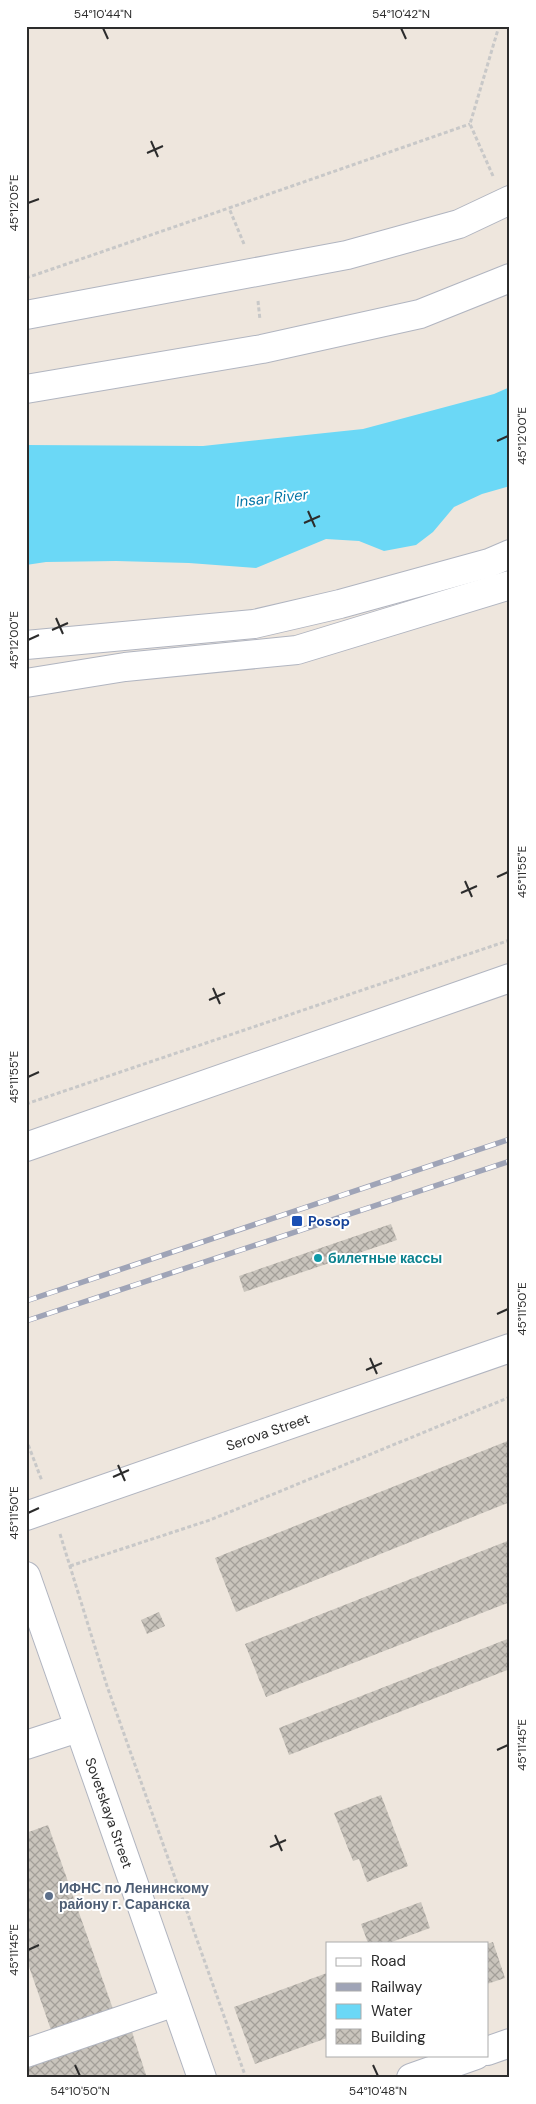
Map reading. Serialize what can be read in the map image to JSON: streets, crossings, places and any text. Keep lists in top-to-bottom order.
{
  "streets": {
    "street": ["Serova Street", "Sovetskaya Street"]
  },
  "water": ["Insar River"],
  "places": {
    "transit": ["Posop"],
    "other": ["билетные кассы", "ИФНС по Ленинскому району г. Саранска"]
  },
  "legend": [
    "Road",
    "Railway",
    "Water",
    "Building"
  ],
  "coordinates": [
    "54°10'44\"N",
    "54°10'42\"N",
    "45°12'05\"E",
    "45°12'00\"E",
    "45°11'55\"E",
    "45°11'50\"E",
    "45°11'45\"E",
    "54°10'50\"N",
    "54°10'48\"N"
  ]
}
